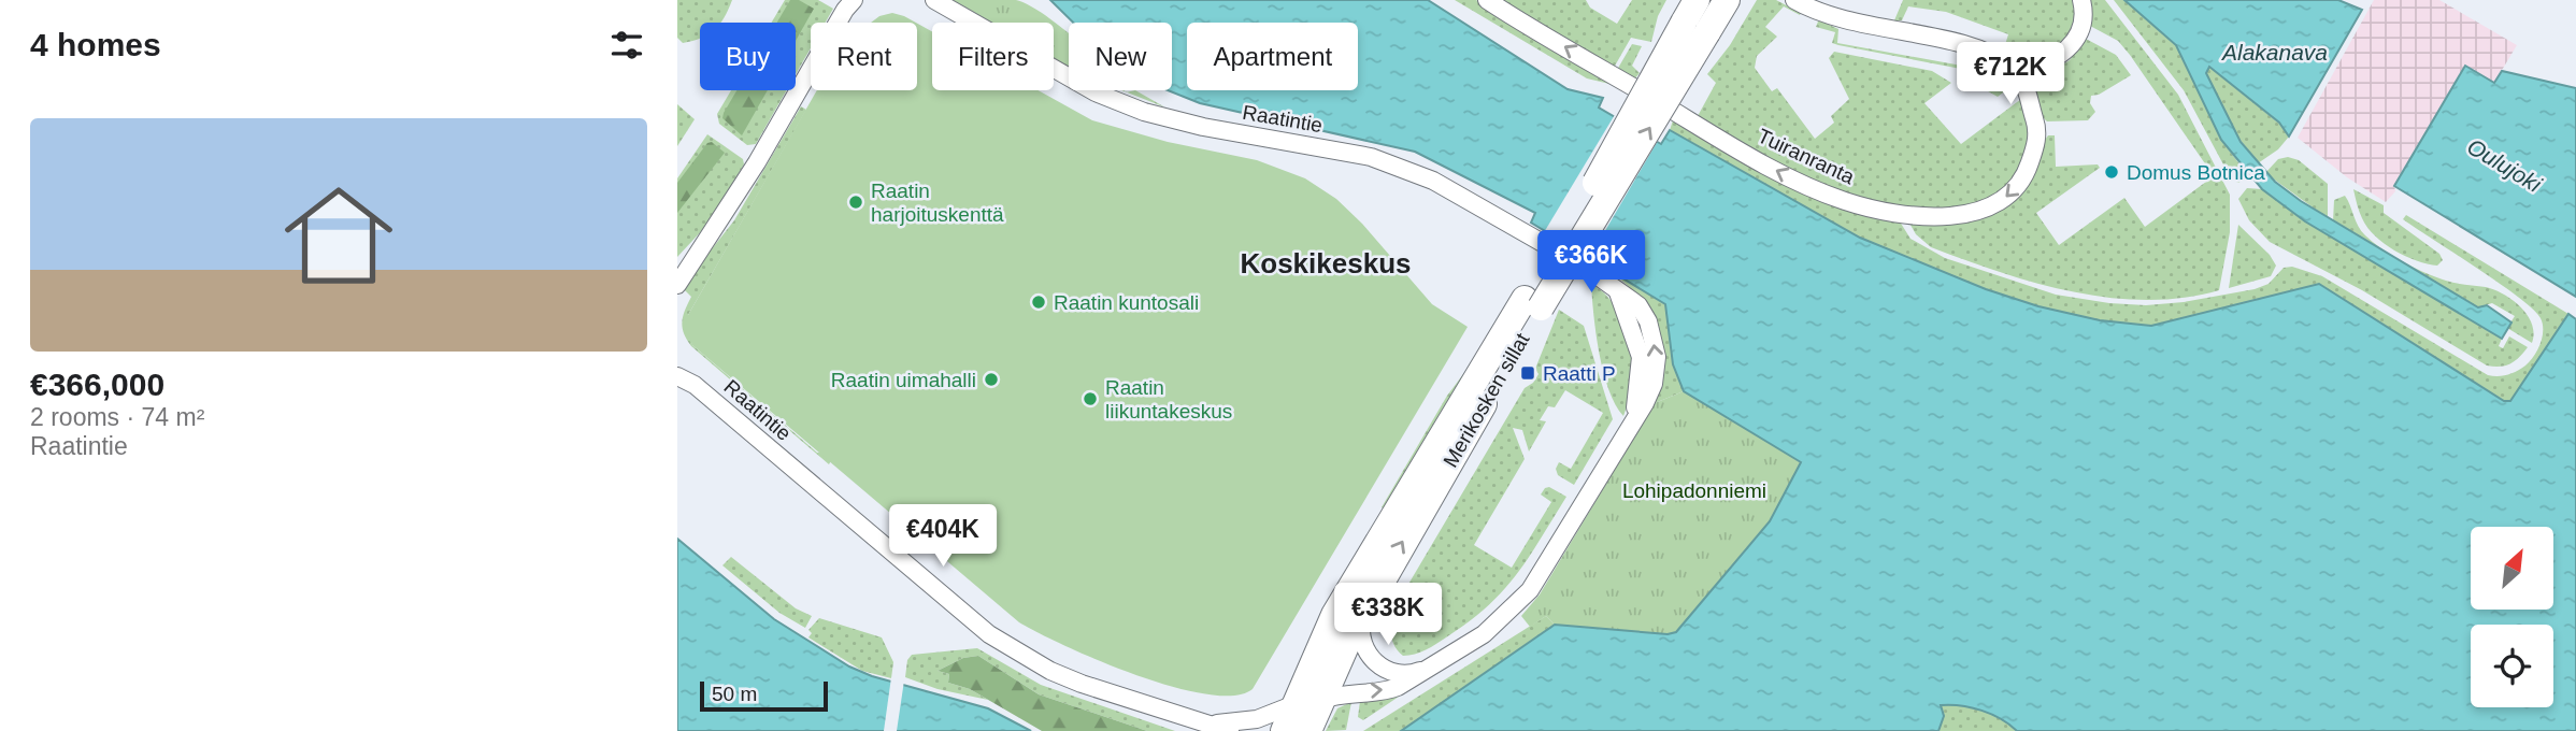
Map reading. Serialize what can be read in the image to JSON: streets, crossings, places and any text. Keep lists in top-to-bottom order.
{
  "streets": {
    "main road": ["Merikosken sillat"],
    "street": ["Raatintie", "Tuiranranta"]
  },
  "crossings": [
    ["Raatintie", "Merikosken sillat"]
  ],
  "districts": ["Koskikeskus"],
  "water": ["Alakanava", "Oulujoki"],
  "parks": ["Lohipadonniemi"],
  "places": {
    "other": [
      "Domus Botnica",
      "Raatin harjoituskenttä",
      "Raatin kuntosali",
      "Raatin uimahalli",
      "Raatin liikuntakeskus"
    ],
    "transit": ["Raatti P"]
  },
  "scale_bar": "50 m",
  "north": "top right",
  "page": {
    "heading": "4 homes",
    "chip": [
      "Buy",
      "Rent",
      "Filters",
      "New",
      "Apartment"
    ],
    "price": [
      "€712K",
      "€366K",
      "€404K",
      "€338K"
    ],
    "list": [
      {
        "name": "€366,000",
        "note": "2 rooms · 74 m² · Raatintie"
      }
    ],
    "scale": "50 m"
  }
}
